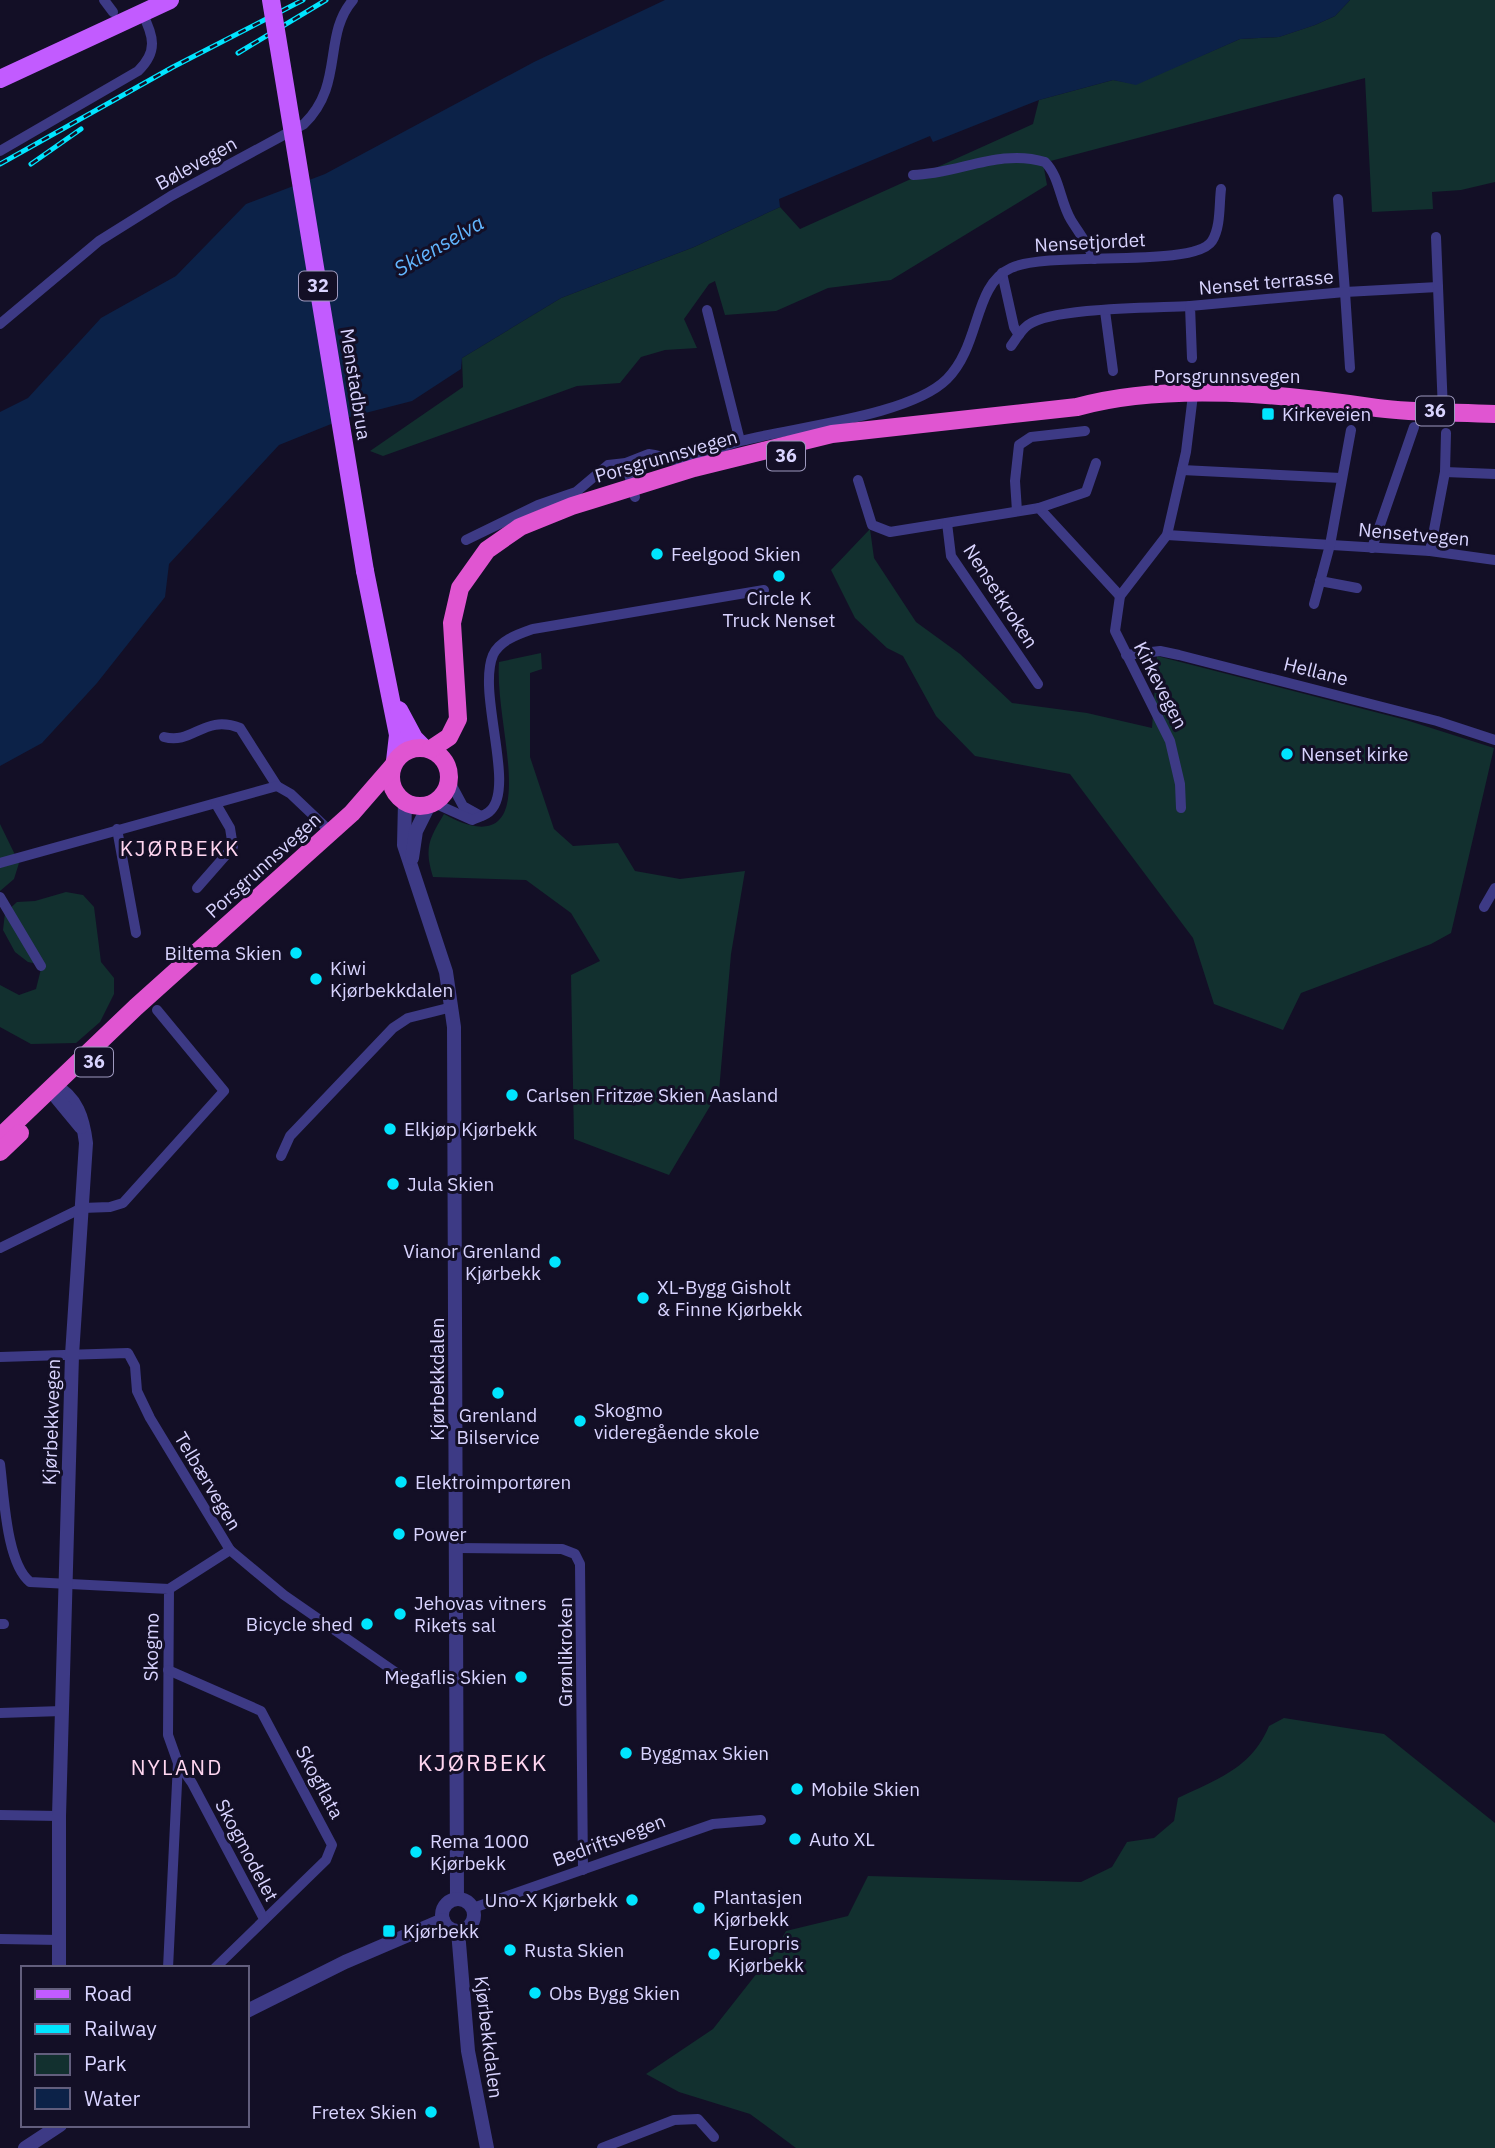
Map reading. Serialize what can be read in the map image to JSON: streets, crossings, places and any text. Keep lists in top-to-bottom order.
{
  "streets": {
    "highway": ["Porsgrunnsvegen", "36"],
    "main road": ["32", "Menstadbrua"],
    "street": [
      "Bølevegen",
      "Nensetjordet",
      "Nenset terrasse",
      "Nensetvegen",
      "Nensetkroken",
      "Hellane",
      "Kirkevegen",
      "Kjørbekkdalen",
      "Kjørbekkvegen",
      "Telbærvegen",
      "Skogmo",
      "Grønlikroken",
      "Skogflata",
      "Bedriftsvegen",
      "Skogmodelet"
    ]
  },
  "crossings": [
    ["Porsgrunnsvegen", "Menstadbrua"],
    ["Porsgrunnsvegen", "36"],
    ["Porsgrunnsvegen", "Kirkevegen"],
    ["Porsgrunnsvegen", "Kjørbekkdalen"],
    ["Porsgrunnsvegen", "Kjørbekkvegen"],
    ["Menstadbrua", "36"],
    ["Menstadbrua", "Kjørbekkdalen"],
    ["36", "Kjørbekkdalen"],
    ["Nensetvegen", "Kirkevegen"],
    ["Hellane", "Kirkevegen"],
    ["Kjørbekkdalen", "Grønlikroken"],
    ["Kjørbekkdalen", "Bedriftsvegen"],
    ["Kjørbekkvegen", "Telbærvegen"],
    ["Kjørbekkvegen", "Skogmo"],
    ["Skogmo", "Skogflata"],
    ["Skogmo", "Skogmodelet"],
    ["Grønlikroken", "Bedriftsvegen"],
    ["Skogflata", "Skogmodelet"]
  ],
  "districts": ["KJØRBEKK", "KJØRBEKK", "NYLAND"],
  "water": ["Skienselva"],
  "places": {
    "transit": ["Kirkeveien", "Kjørbekk"],
    "other": [
      "Feelgood Skien",
      "Circle K Truck Nenset",
      "Nenset kirke",
      "Biltema Skien",
      "Kiwi Kjørbekkdalen",
      "Carlsen Fritzøe Skien Aasland",
      "Elkjøp Kjørbekk",
      "Jula Skien",
      "Vianor Grenland Kjørbekk",
      "XL-Bygg Gisholt & Finne Kjørbekk",
      "Grenland Bilservice",
      "Skogmo videregående skole",
      "Elektroimportøren",
      "Power",
      "Jehovas vitners Rikets sal",
      "Bicycle shed",
      "Megaflis Skien",
      "Byggmax Skien",
      "Mobile Skien",
      "Auto XL",
      "Rema 1000 Kjørbekk",
      "Uno-X Kjørbekk",
      "Plantasjen Kjørbekk",
      "Rusta Skien",
      "Europris Kjørbekk",
      "Obs Bygg Skien",
      "Fretex Skien"
    ]
  },
  "legend": [
    "Road",
    "Railway",
    "Park",
    "Water"
  ]
}
